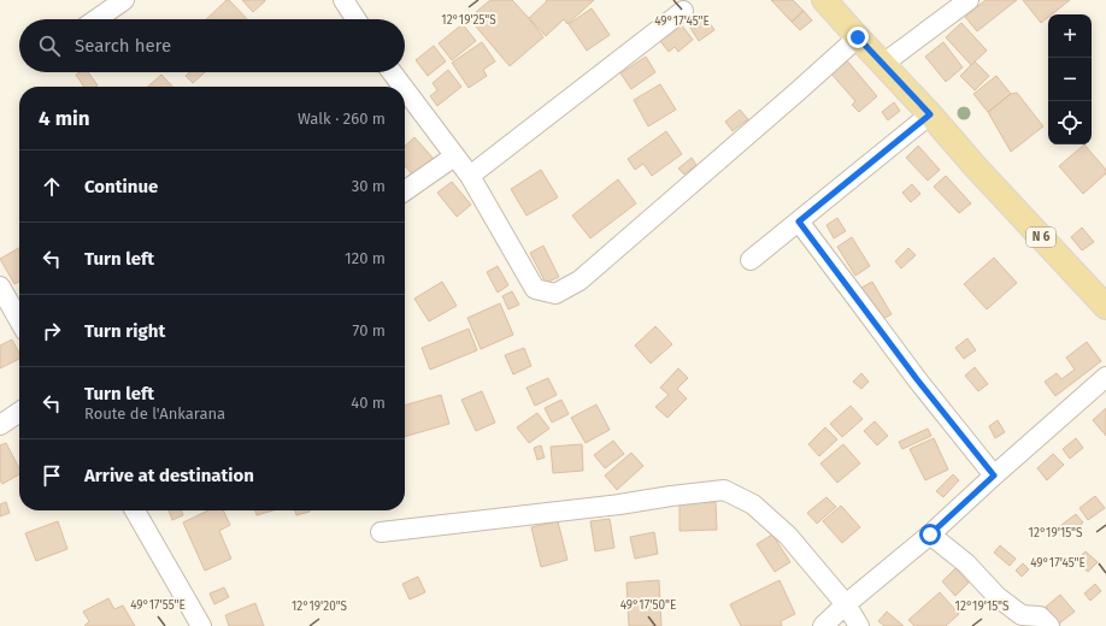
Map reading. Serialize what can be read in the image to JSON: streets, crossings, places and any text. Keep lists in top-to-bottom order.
{
  "streets": {
    "main road": ["N 6"]
  },
  "page": {
    "map_buttons": ["+", "−"],
    "search": "Search here",
    "heading": ["4 min", "Walk · 260 m"],
    "list": [
      ["Continue", "30 m"],
      ["Turn left", "120 m"],
      ["Turn right", "70 m"],
      ["Turn left", "Route de l'Ankarana", "40 m"],
      "Arrive at destination"
    ]
  },
  "coordinates": [
    "12°19'25\"S",
    "49°17'45\"E",
    "12°19'15\"S",
    "49°17'55\"E",
    "49°17'50\"E",
    "12°19'20\"S"
  ]
}
